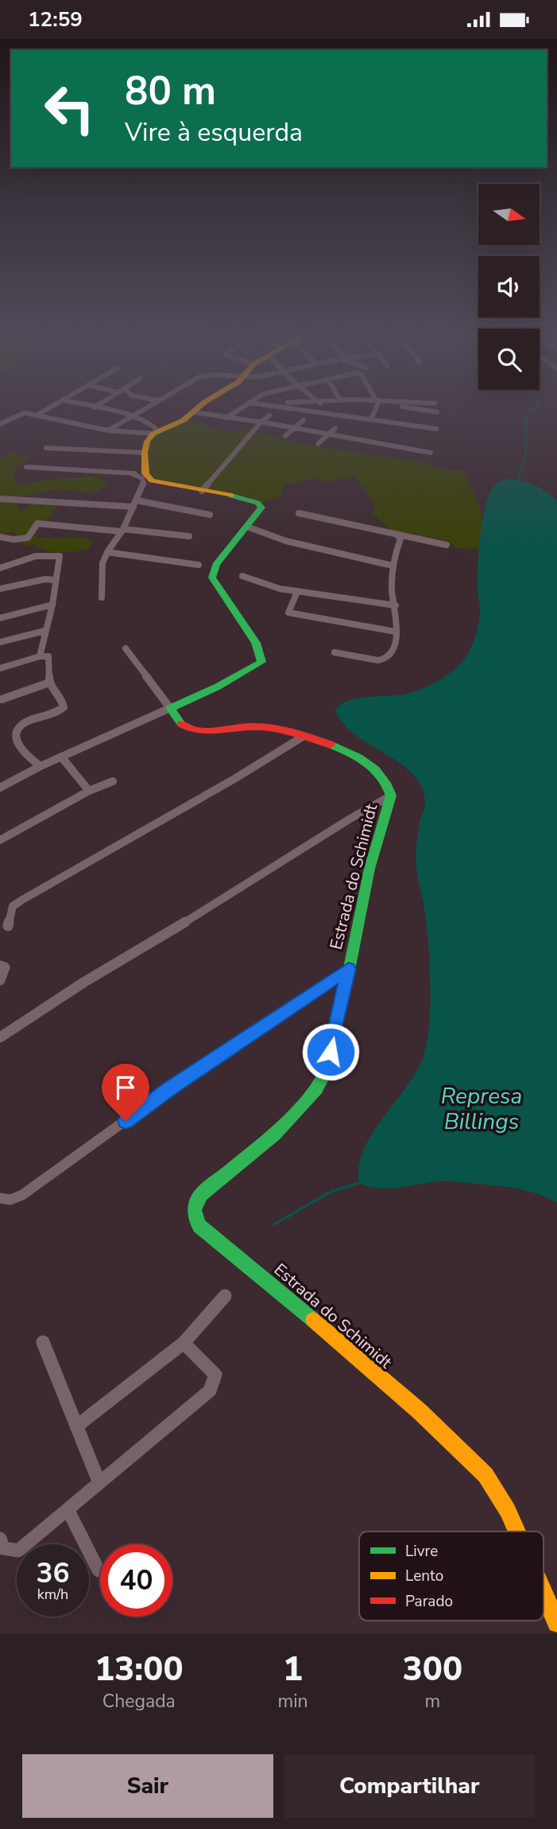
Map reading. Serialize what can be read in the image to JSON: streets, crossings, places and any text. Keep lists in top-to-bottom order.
{
  "streets": {
    "street": ["Estrada do Schimidt"]
  },
  "water": ["Represa Billings"],
  "legend": ["Livre", "Lento", "Parado"],
  "north": "right",
  "page": {
    "status": "12:59",
    "turn": ["80 m", "Vire à esquerda"],
    "speed": "36 km/h",
    "limit": "40",
    "eta": [
      "13:00",
      "Chegada",
      "1",
      "min",
      "300",
      "m"
    ],
    "buttons": ["Sair", "Compartilhar"]
  }
}
